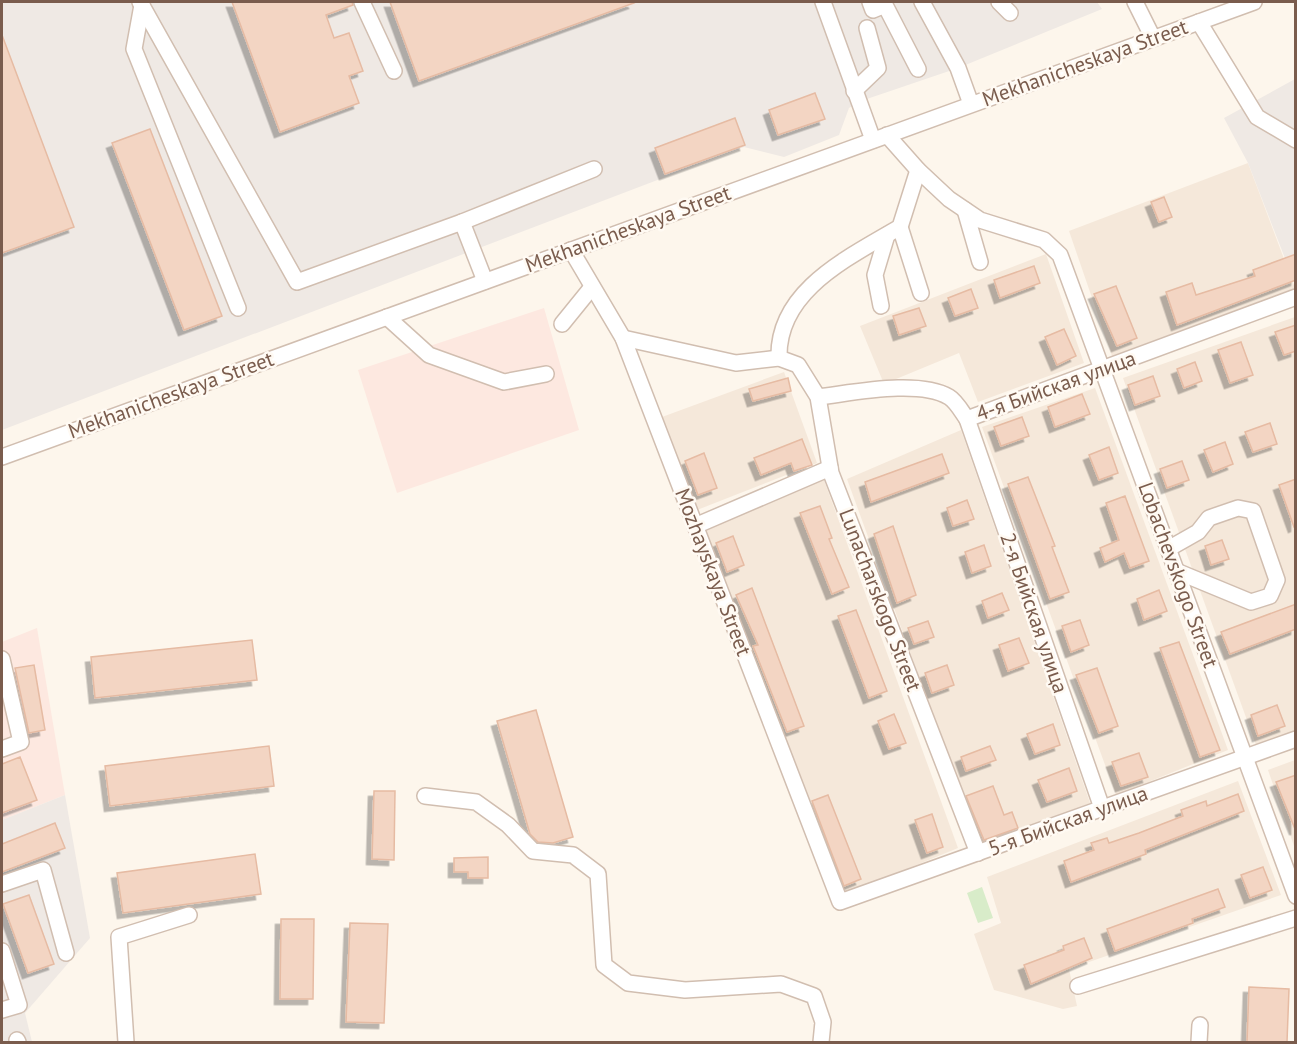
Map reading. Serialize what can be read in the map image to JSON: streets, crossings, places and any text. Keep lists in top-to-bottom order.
{
  "streets": {
    "street": [
      "Mekhanicheskaya Street",
      "4-я Бийская улица",
      "Mozhayskaya Street",
      "Lobachevskogo Street",
      "Lunacharskogo Street",
      "2-я Бийская улица",
      "5-я Бийская улица"
    ]
  },
  "crossings": [
    ["Mekhanicheskaya Street", "Mozhayskaya Street"],
    ["4-я Бийская улица", "Lobachevskogo Street"],
    ["4-я Бийская улица", "Lunacharskogo Street"],
    ["4-я Бийская улица", "2-я Бийская улица"],
    ["Mozhayskaya Street", "5-я Бийская улица"],
    ["Lobachevskogo Street", "5-я Бийская улица"],
    ["Lunacharskogo Street", "5-я Бийская улица"],
    ["2-я Бийская улица", "5-я Бийская улица"]
  ]
}
